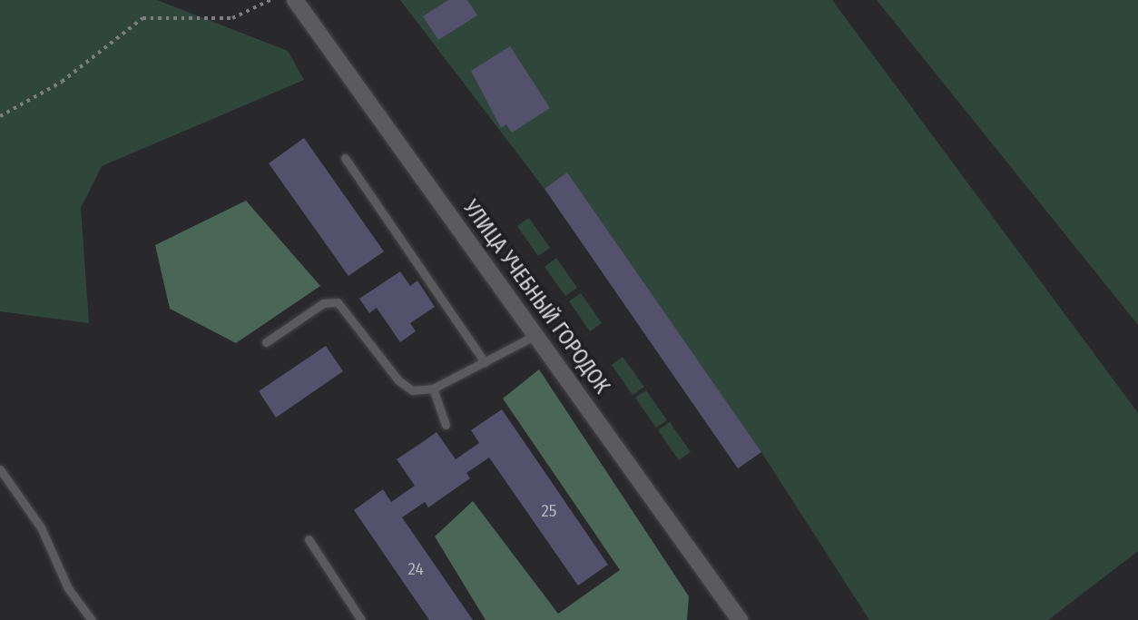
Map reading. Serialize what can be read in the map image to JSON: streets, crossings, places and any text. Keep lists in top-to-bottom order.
{
  "streets": {
    "street": ["УЛИЦА УЧЕБНЫЙ ГОРОДОК"]
  },
  "house_numbers": ["25", "24"]
}
